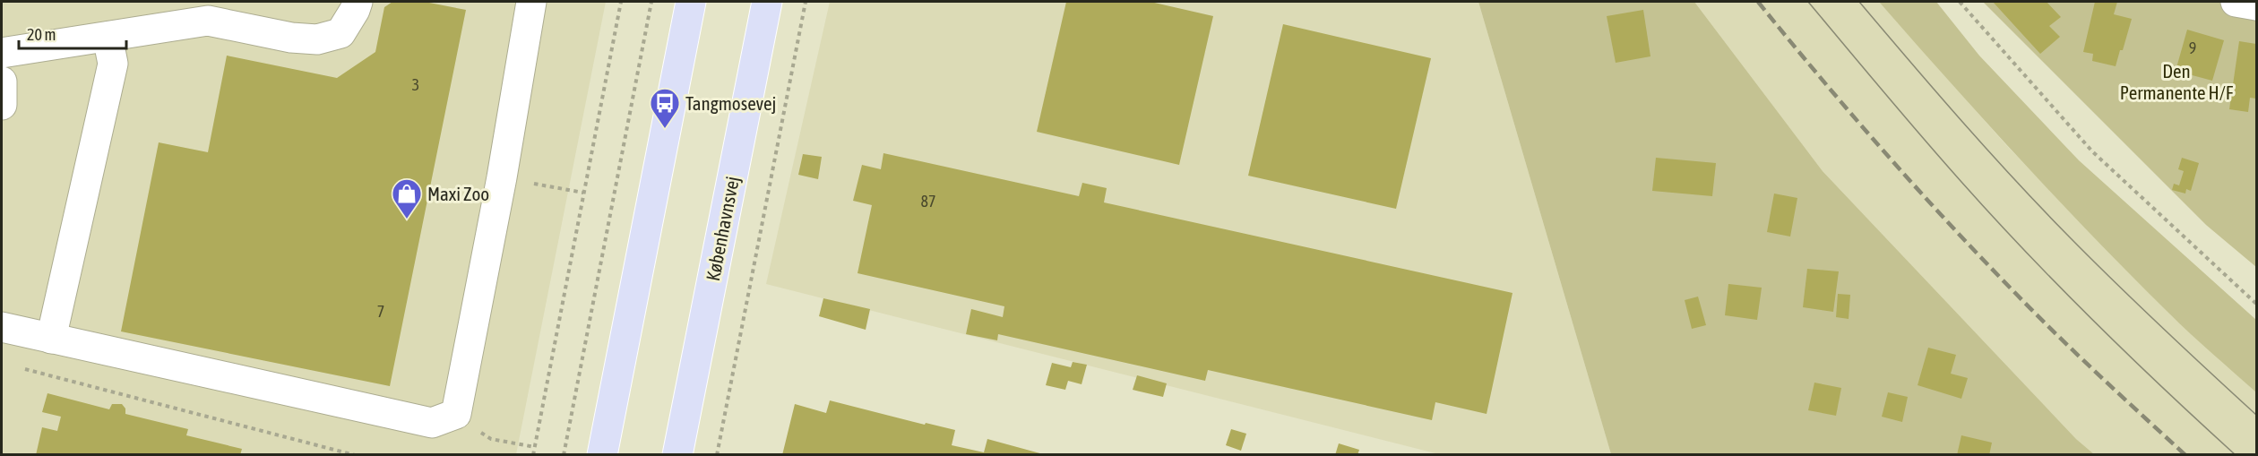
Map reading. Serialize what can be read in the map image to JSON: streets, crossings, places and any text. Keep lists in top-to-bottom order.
{
  "streets": {
    "main road": ["Københavnsvej"]
  },
  "parks": ["Den Permanente H/F"],
  "places": {
    "bus stop": ["Tangmosevej"],
    "shop": ["Maxi Zoo"]
  },
  "house_numbers": [
    "9",
    "3",
    "87",
    "7"
  ],
  "scale_bar": "20 m"
}
